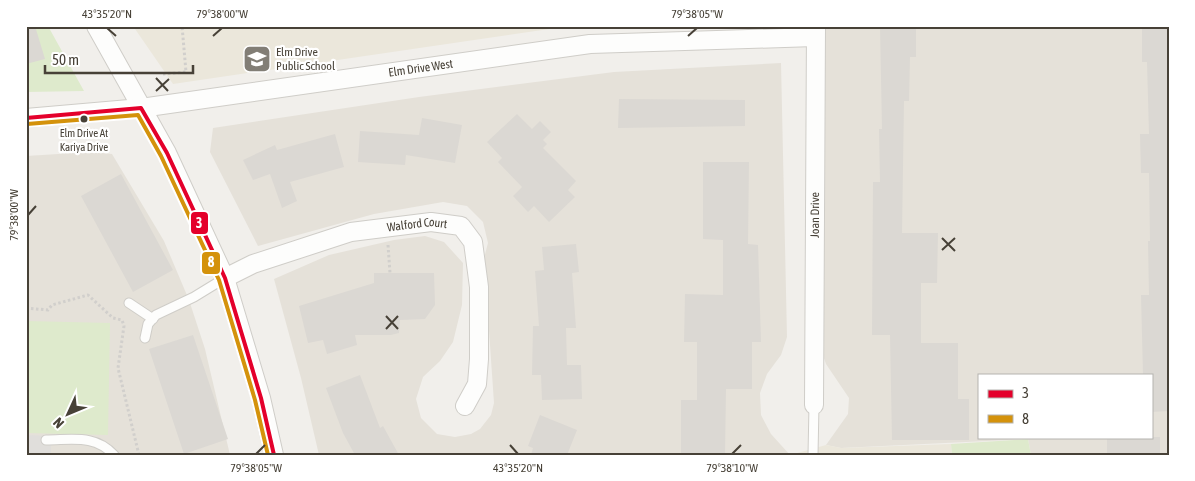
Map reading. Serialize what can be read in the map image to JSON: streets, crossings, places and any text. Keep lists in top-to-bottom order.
{
  "streets": {
    "street": ["Elm Drive West", "Joan Drive", "Walford Court"]
  },
  "crossings": [
    ["Elm Drive West", "Joan Drive"]
  ],
  "places": {
    "school or university": ["Elm Drive Public School"],
    "other": ["Elm Drive At Kariya Drive"]
  },
  "lines": ["transit line 3", "transit line 8"],
  "legend": ["3", "8"],
  "scale_bar": "50 m",
  "north": "bottom left",
  "coordinates": [
    "43°35'20\"N",
    "79°38'00\"W",
    "79°38'05\"W",
    "79°38'10\"W"
  ]
}
